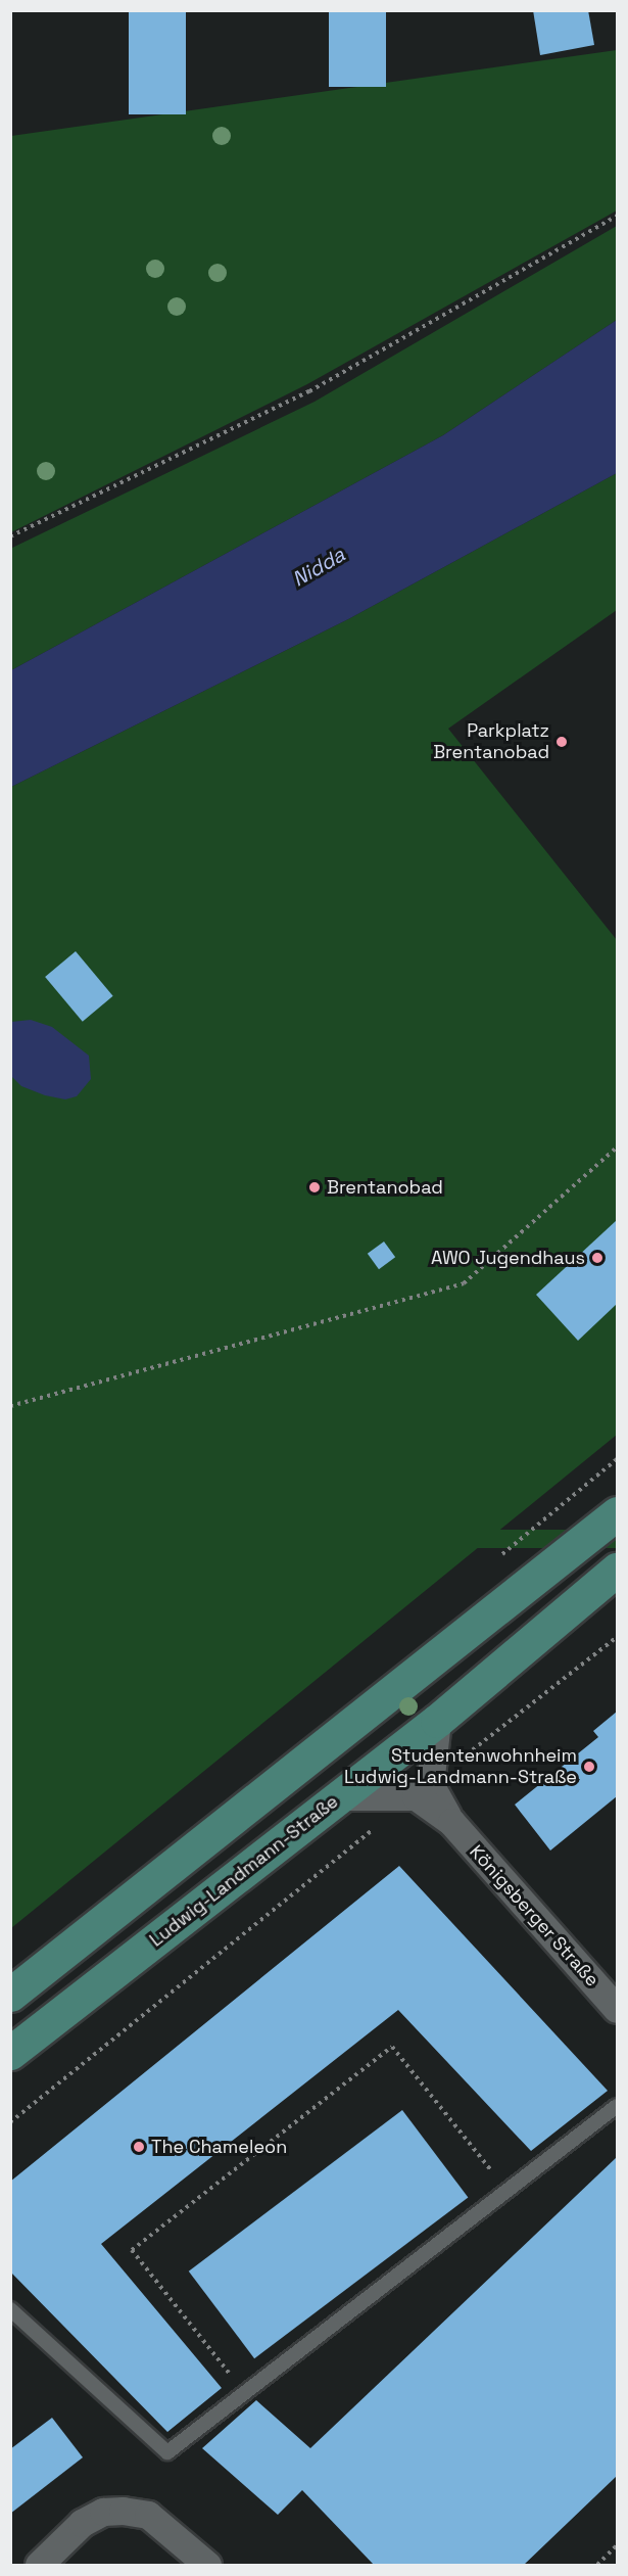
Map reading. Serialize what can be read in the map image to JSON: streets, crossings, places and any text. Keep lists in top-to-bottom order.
{
  "streets": {
    "main road": ["Ludwig-Landmann-Straße"],
    "street": ["Königsberger Straße"]
  },
  "water": ["Nidda"],
  "places": [
    "Parkplatz Brentanobad",
    "Brentanobad",
    "AWO Jugendhaus",
    "Studentenwohnheim Ludwig-Landmann-Straße",
    "The Chameleon"
  ]
}
